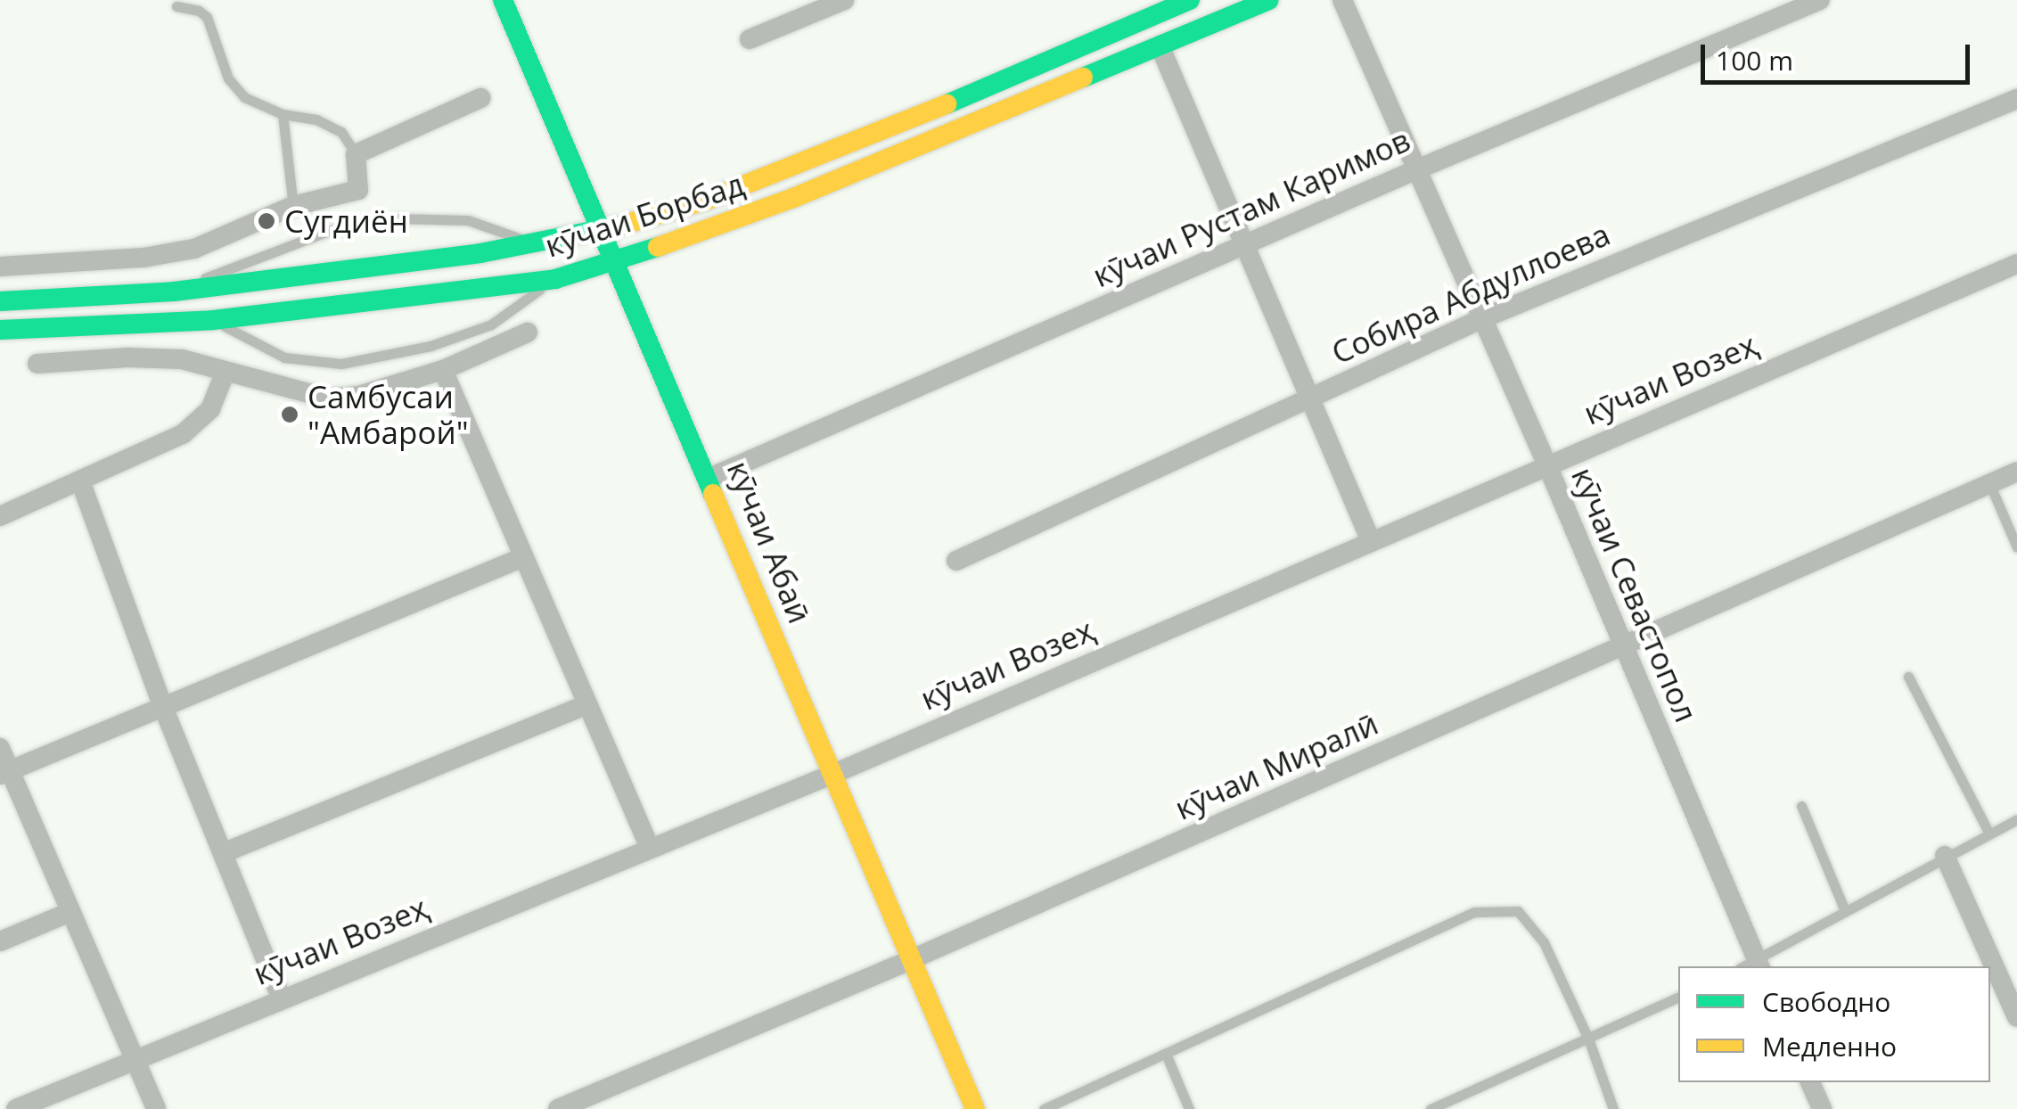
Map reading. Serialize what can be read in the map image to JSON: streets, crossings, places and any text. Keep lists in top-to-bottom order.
{
  "streets": {
    "main road": ["кӯчаи Борбад", "кӯчаи Абаӣ"],
    "street": [
      "кӯчаи Рустам Каримов",
      "Собира Абдуллоева",
      "кӯчаи Возеҳ",
      "кӯчаи Севастопол",
      "кӯчаи Миралӣ"
    ]
  },
  "crossings": [
    ["кӯчаи Рустам Каримов", "кӯчаи Абаӣ"],
    ["кӯчаи Рустам Каримов", "кӯчаи Севастопол"],
    ["кӯчаи Борбад", "кӯчаи Абаӣ"],
    ["Собира Абдуллоева", "кӯчаи Севастопол"],
    ["кӯчаи Возеҳ", "кӯчаи Абаӣ"],
    ["кӯчаи Возеҳ", "кӯчаи Севастопол"],
    ["кӯчаи Абаӣ", "кӯчаи Миралӣ"],
    ["кӯчаи Севастопол", "кӯчаи Миралӣ"]
  ],
  "places": ["Сугдиён", "Самбусаи \"Амбарой\""],
  "legend": ["Свободно", "Медленно"],
  "scale_bar": "100 m"
}
